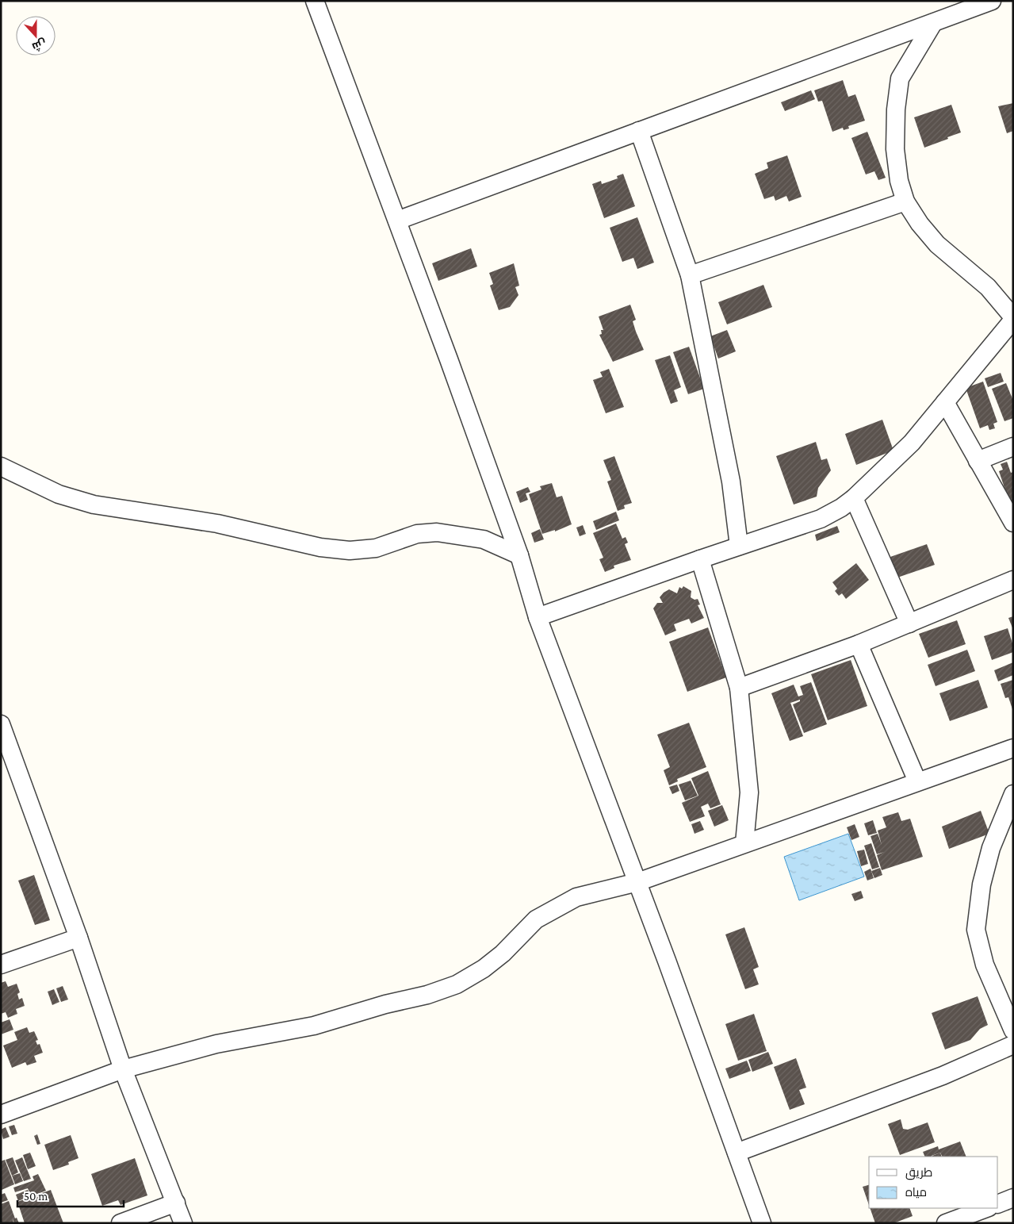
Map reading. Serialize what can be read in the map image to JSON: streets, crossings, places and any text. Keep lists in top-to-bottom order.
{
  "legend": ["طريق", "مياه"],
  "scale_bar": "50 m",
  "north": "bottom"
}
